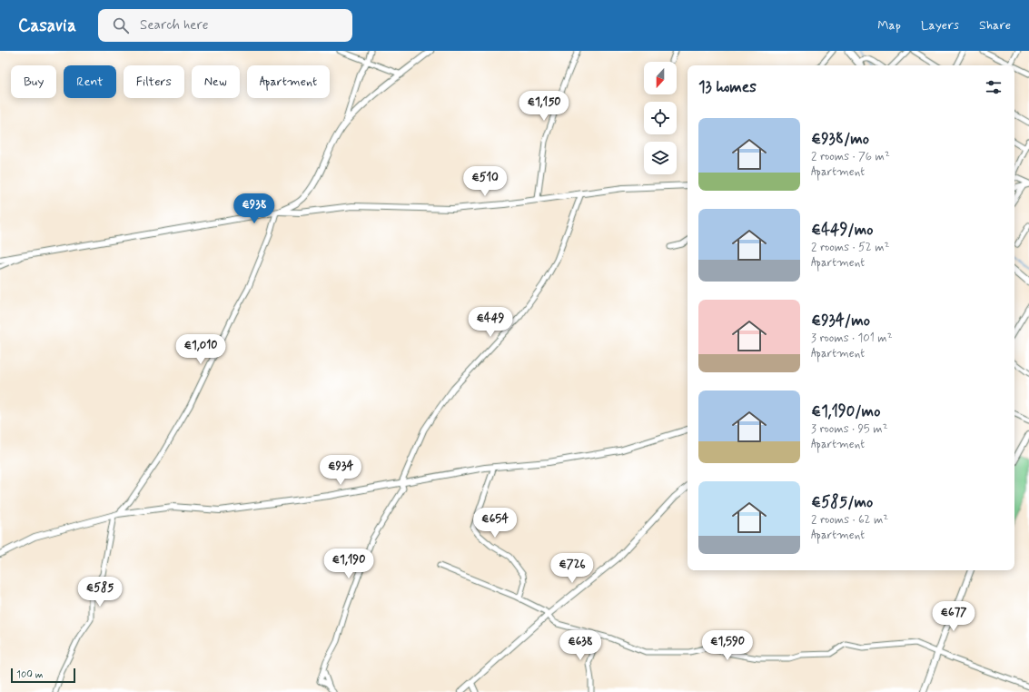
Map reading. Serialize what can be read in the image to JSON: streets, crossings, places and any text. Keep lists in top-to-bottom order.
{
  "scale_bar": "100 m",
  "north": "bottom",
  "page": {
    "header": "Casavia",
    "search": "Search here",
    "nav": ["Map", "Layers", "Share"],
    "chip": [
      "Buy",
      "Rent",
      "Filters",
      "New",
      "Apartment"
    ],
    "heading": "13 homes",
    "price": [
      "€1,150",
      "€510",
      "€938",
      "€449",
      "€1,010",
      "€934",
      "€654",
      "€1,190",
      "€726",
      "€585",
      "€677",
      "€638",
      "€1,590"
    ],
    "list": [
      {
        "name": "€938/mo",
        "note": "2 rooms · 76 m² · Apartment"
      },
      {
        "name": "€449/mo",
        "note": "2 rooms · 52 m² · Apartment"
      },
      {
        "name": "€934/mo",
        "note": "3 rooms · 101 m² · Apartment"
      },
      {
        "name": "€1,190/mo",
        "note": "3 rooms · 95 m² · Apartment"
      },
      {
        "name": "€585/mo",
        "note": "2 rooms · 62 m² · Apartment"
      }
    ],
    "scale": "100 m"
  }
}
